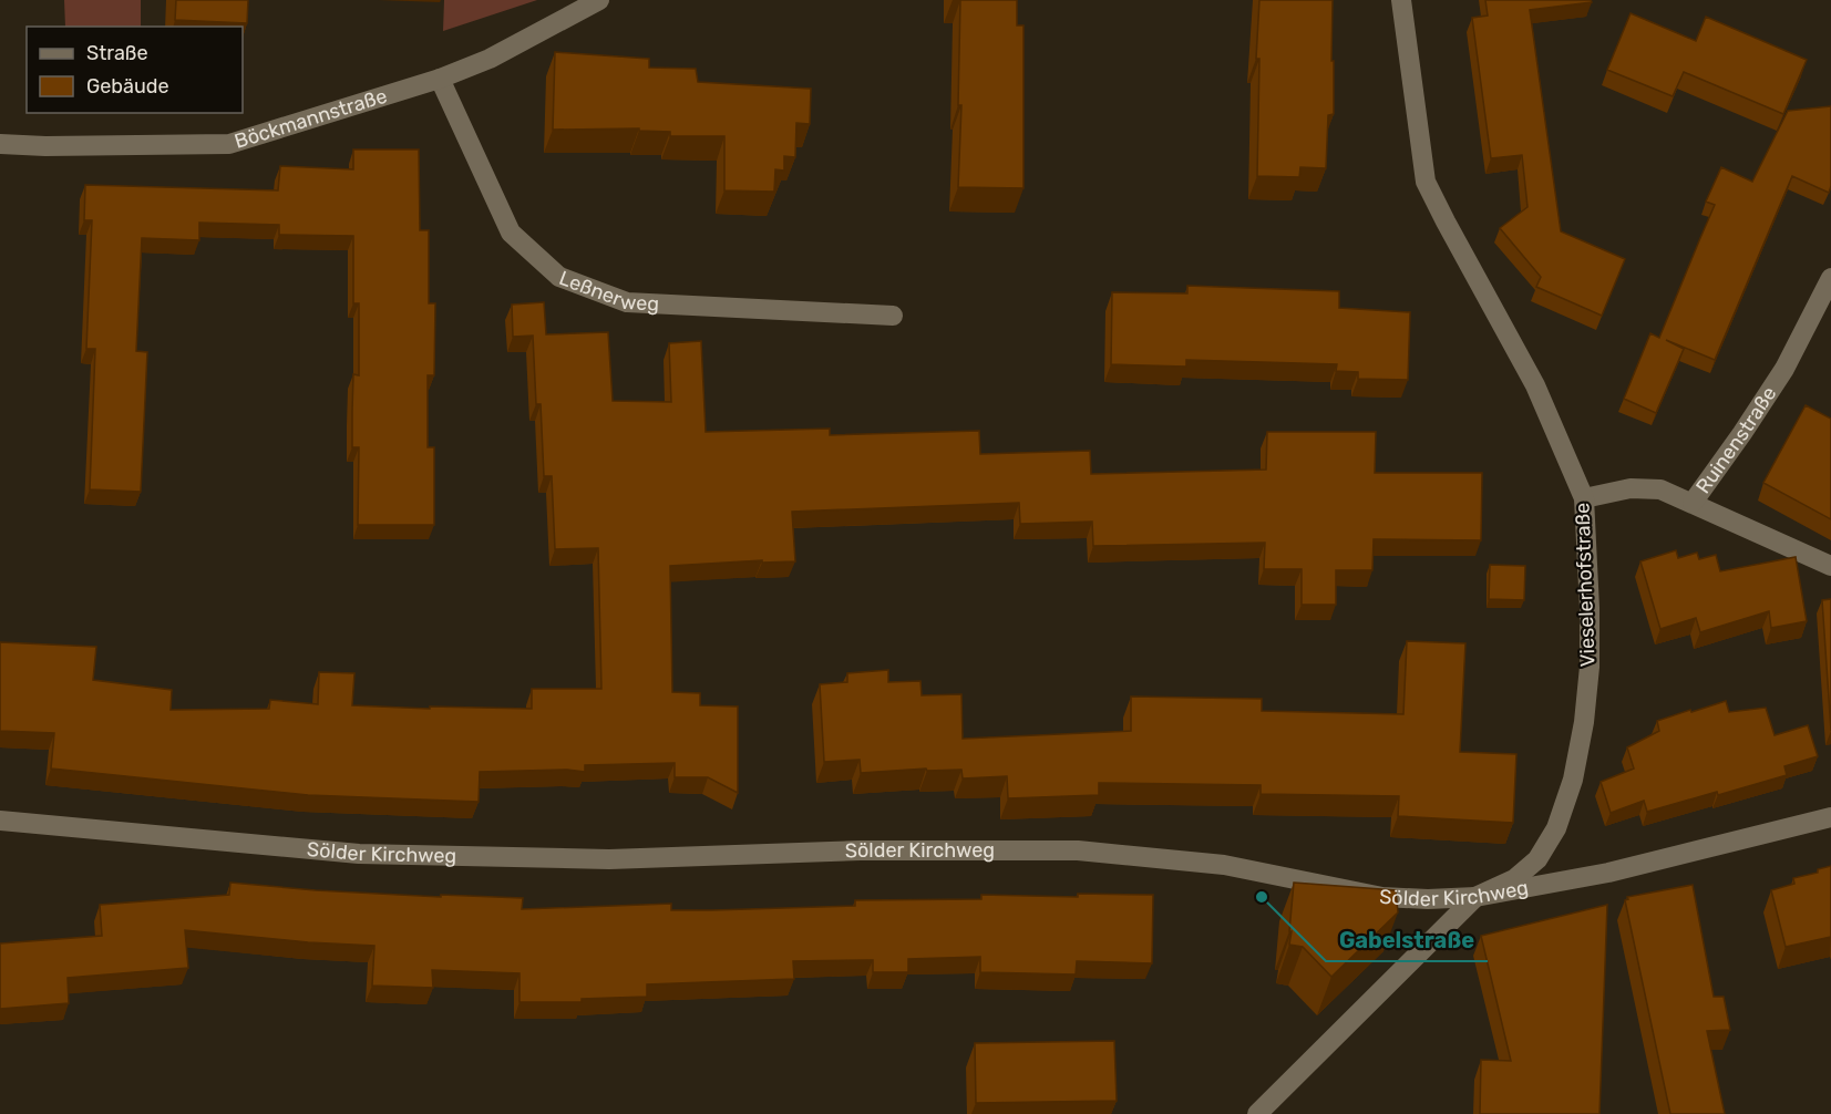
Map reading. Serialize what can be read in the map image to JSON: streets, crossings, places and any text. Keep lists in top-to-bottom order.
{
  "streets": {
    "street": [
      "Böckmannstraße",
      "Leßnerweg",
      "Ruinenstraße",
      "Vieselerhofstraße",
      "Sölder Kirchweg"
    ]
  },
  "crossings": [
    ["Böckmannstraße", "Leßnerweg"],
    ["Ruinenstraße", "Vieselerhofstraße"],
    ["Vieselerhofstraße", "Sölder Kirchweg"]
  ],
  "places": ["Gabelstraße"],
  "legend": ["Straße", "Gebäude"]
}
